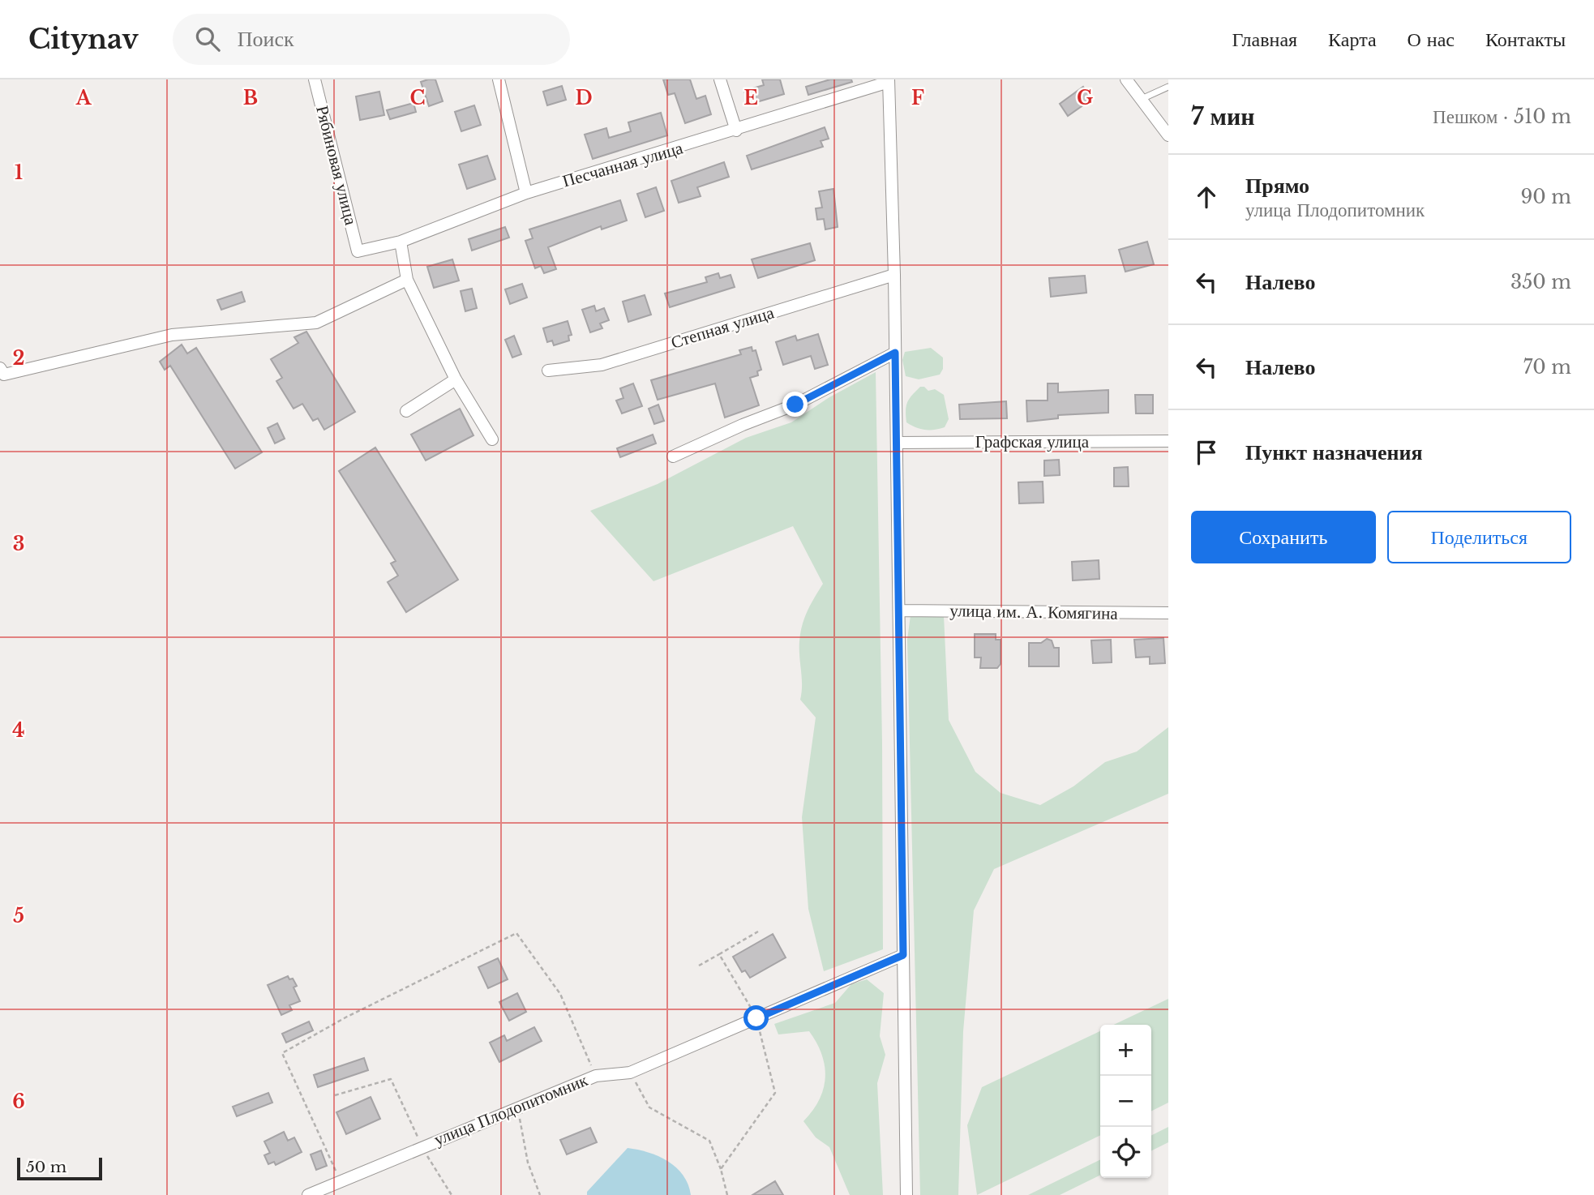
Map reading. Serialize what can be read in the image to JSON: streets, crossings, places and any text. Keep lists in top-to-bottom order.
{
  "streets": {
    "street": [
      "Песчанная улица",
      "Рябиновая улица",
      "Степная улица",
      "Графская улица",
      "улица им. А. Комягина",
      "улица Плодопитомник"
    ]
  },
  "crossings": [
    ["Песчанная улица", "Рябиновая улица"]
  ],
  "scale_bar": "50 m",
  "page": {
    "header": "Citynav",
    "search": "Поиск",
    "nav": [
      "Главная",
      "Карта",
      "О нас",
      "Контакты"
    ],
    "heading": ["7 мин", "Пешком · 510 m"],
    "list": [
      ["Прямо", "улица Плодопитомник", "90 m"],
      ["Налево", "350 m"],
      ["Налево", "70 m"],
      "Пункт назначения"
    ],
    "buttons": ["Сохранить", "Поделиться"],
    "map_buttons": ["+", "−"],
    "scale": "50 m"
  },
  "grid": {
    "columns": [
      "A",
      "B",
      "C",
      "D",
      "E",
      "F",
      "G"
    ],
    "rows": [
      "1",
      "2",
      "3",
      "4",
      "5",
      "6"
    ]
  }
}
